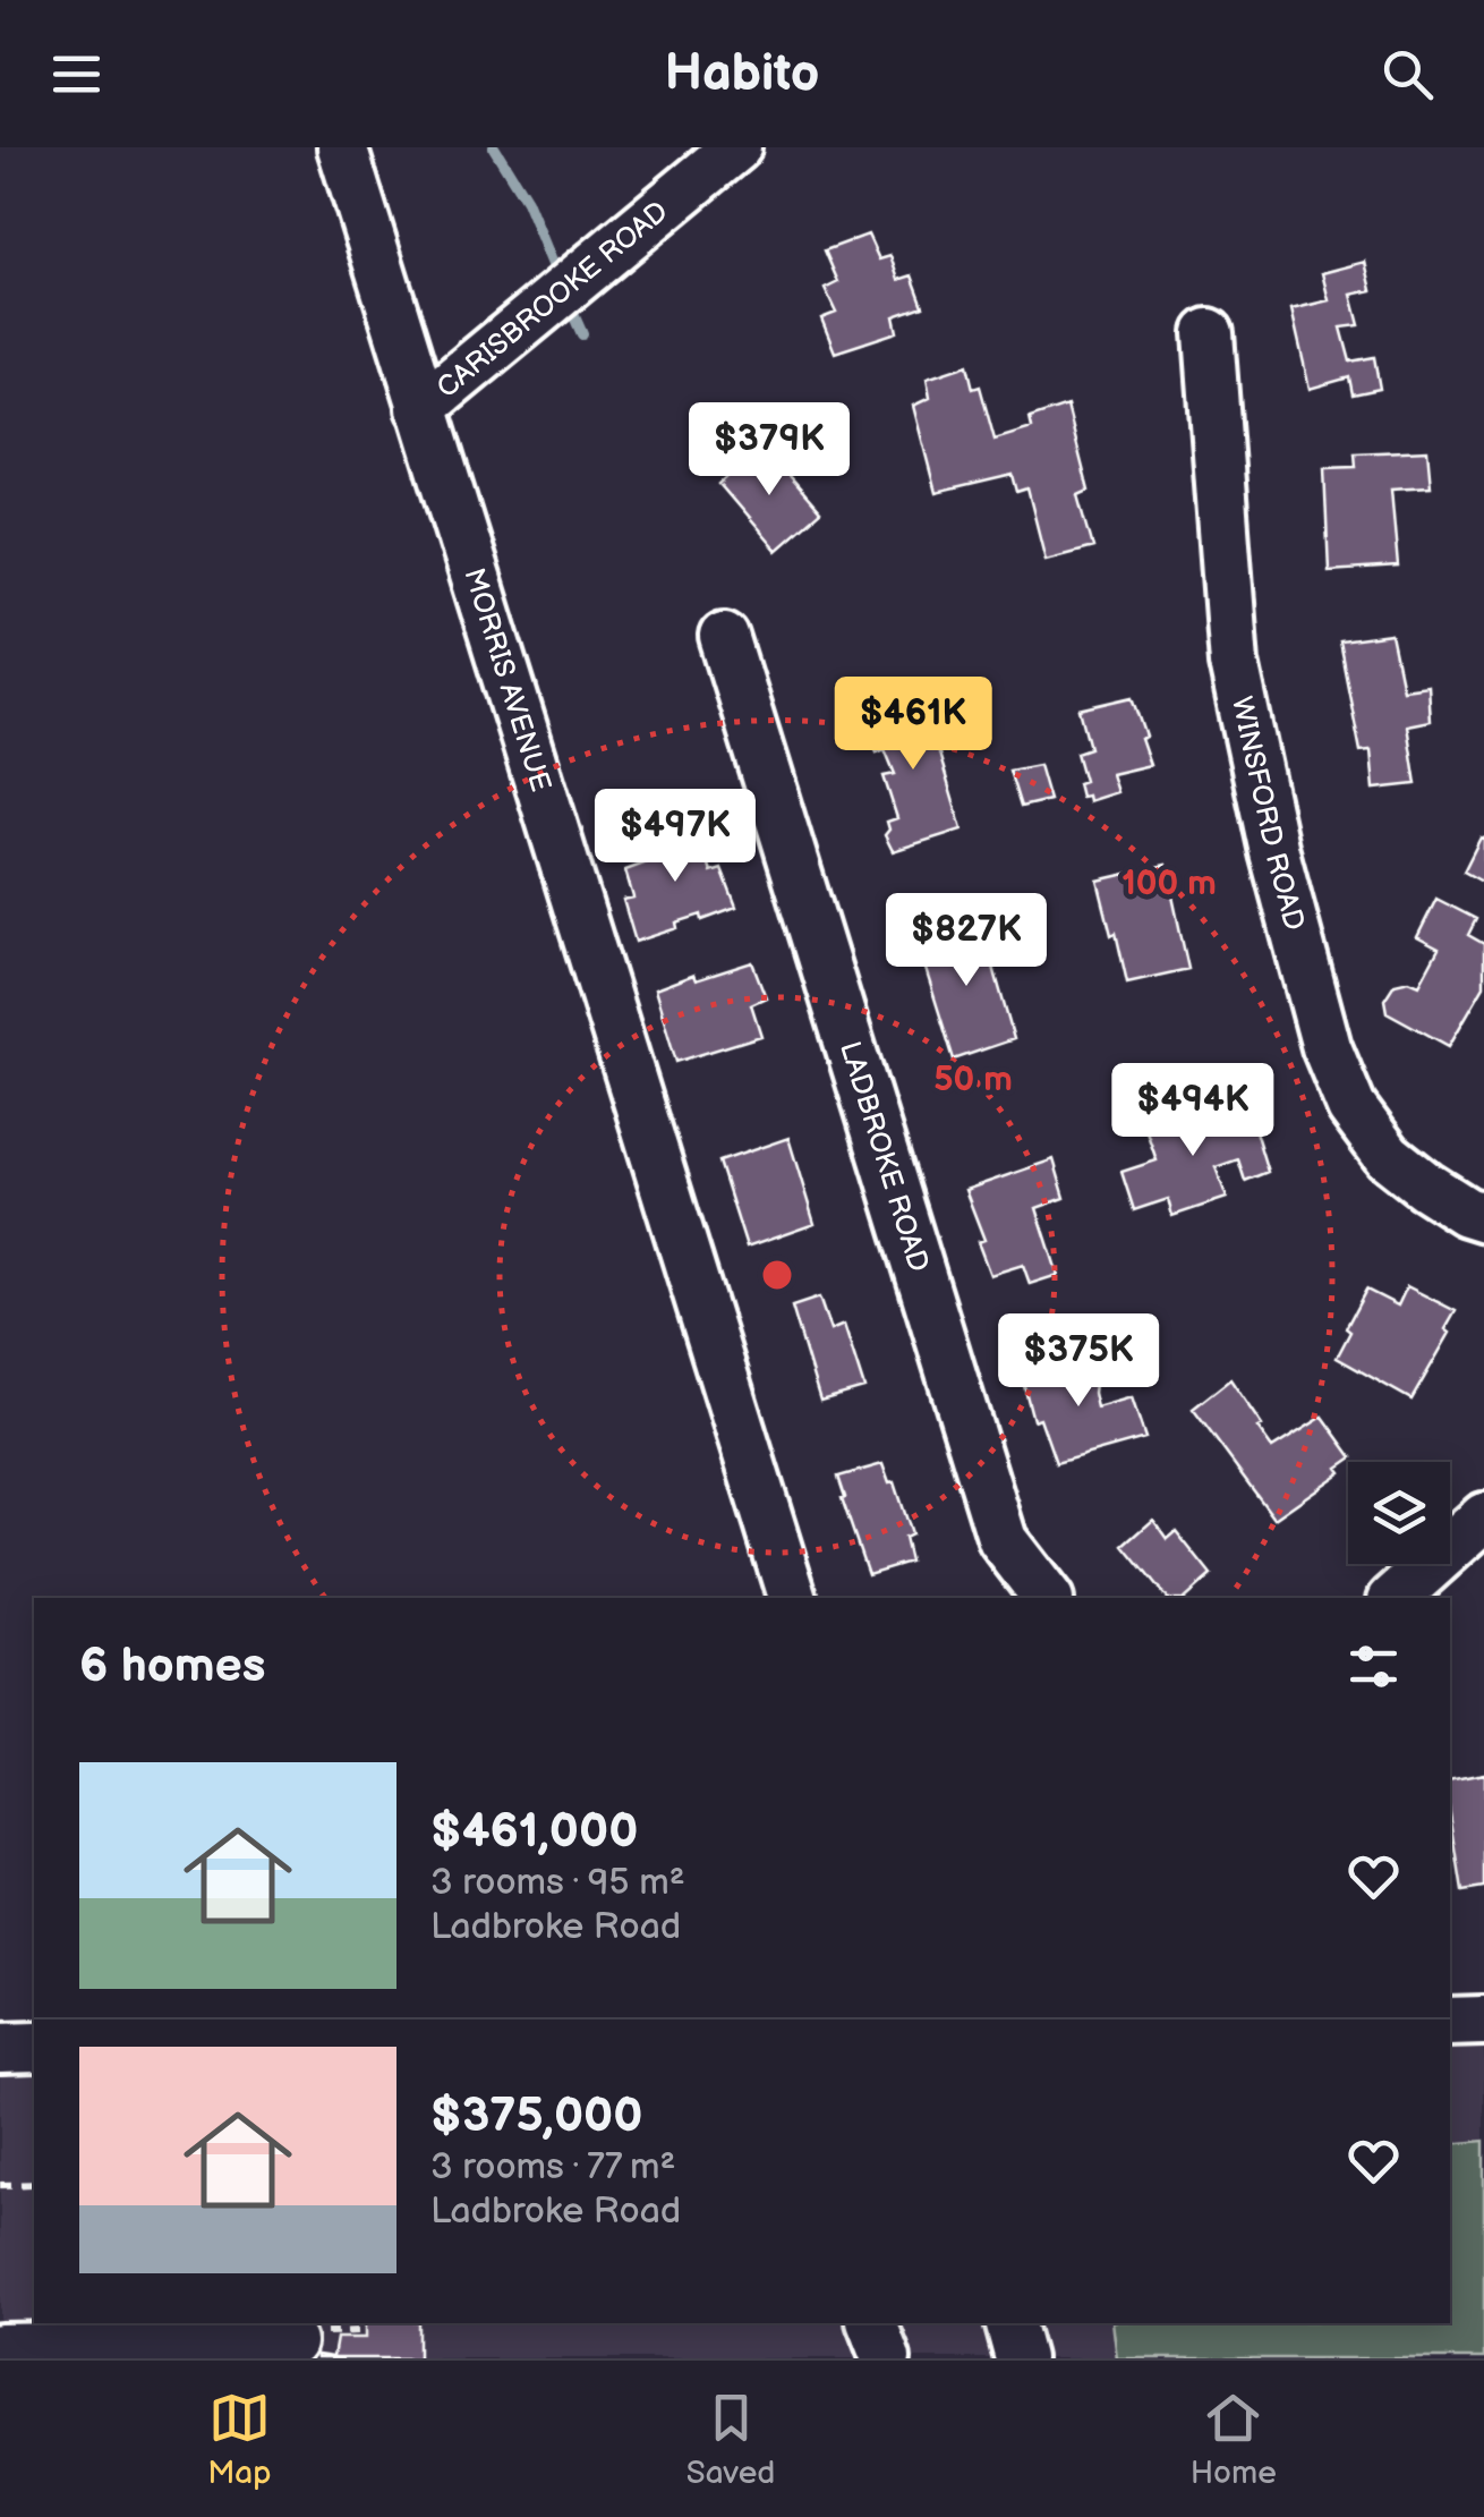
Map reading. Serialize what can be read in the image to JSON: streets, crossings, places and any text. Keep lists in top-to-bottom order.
{
  "streets": {
    "street": [
      "CARISBROOKE ROAD",
      "MORRIS AVENUE",
      "WINSFORD ROAD",
      "LADBROKE ROAD"
    ]
  },
  "crossings": [
    ["CARISBROOKE ROAD", "MORRIS AVENUE"]
  ],
  "page": {
    "header": "Habito",
    "price": [
      "$379K",
      "$461K",
      "$497K",
      "$827K",
      "$494K",
      "$375K"
    ],
    "heading": "6 homes",
    "list": [
      {
        "name": "$461,000",
        "note": "3 rooms · 95 m² · Ladbroke Road"
      },
      {
        "name": "$375,000",
        "note": "3 rooms · 77 m² · Ladbroke Road"
      }
    ],
    "tabs": ["Map", "Saved", "Home"]
  },
  "rings": ["100 m", "50 m"]
}
